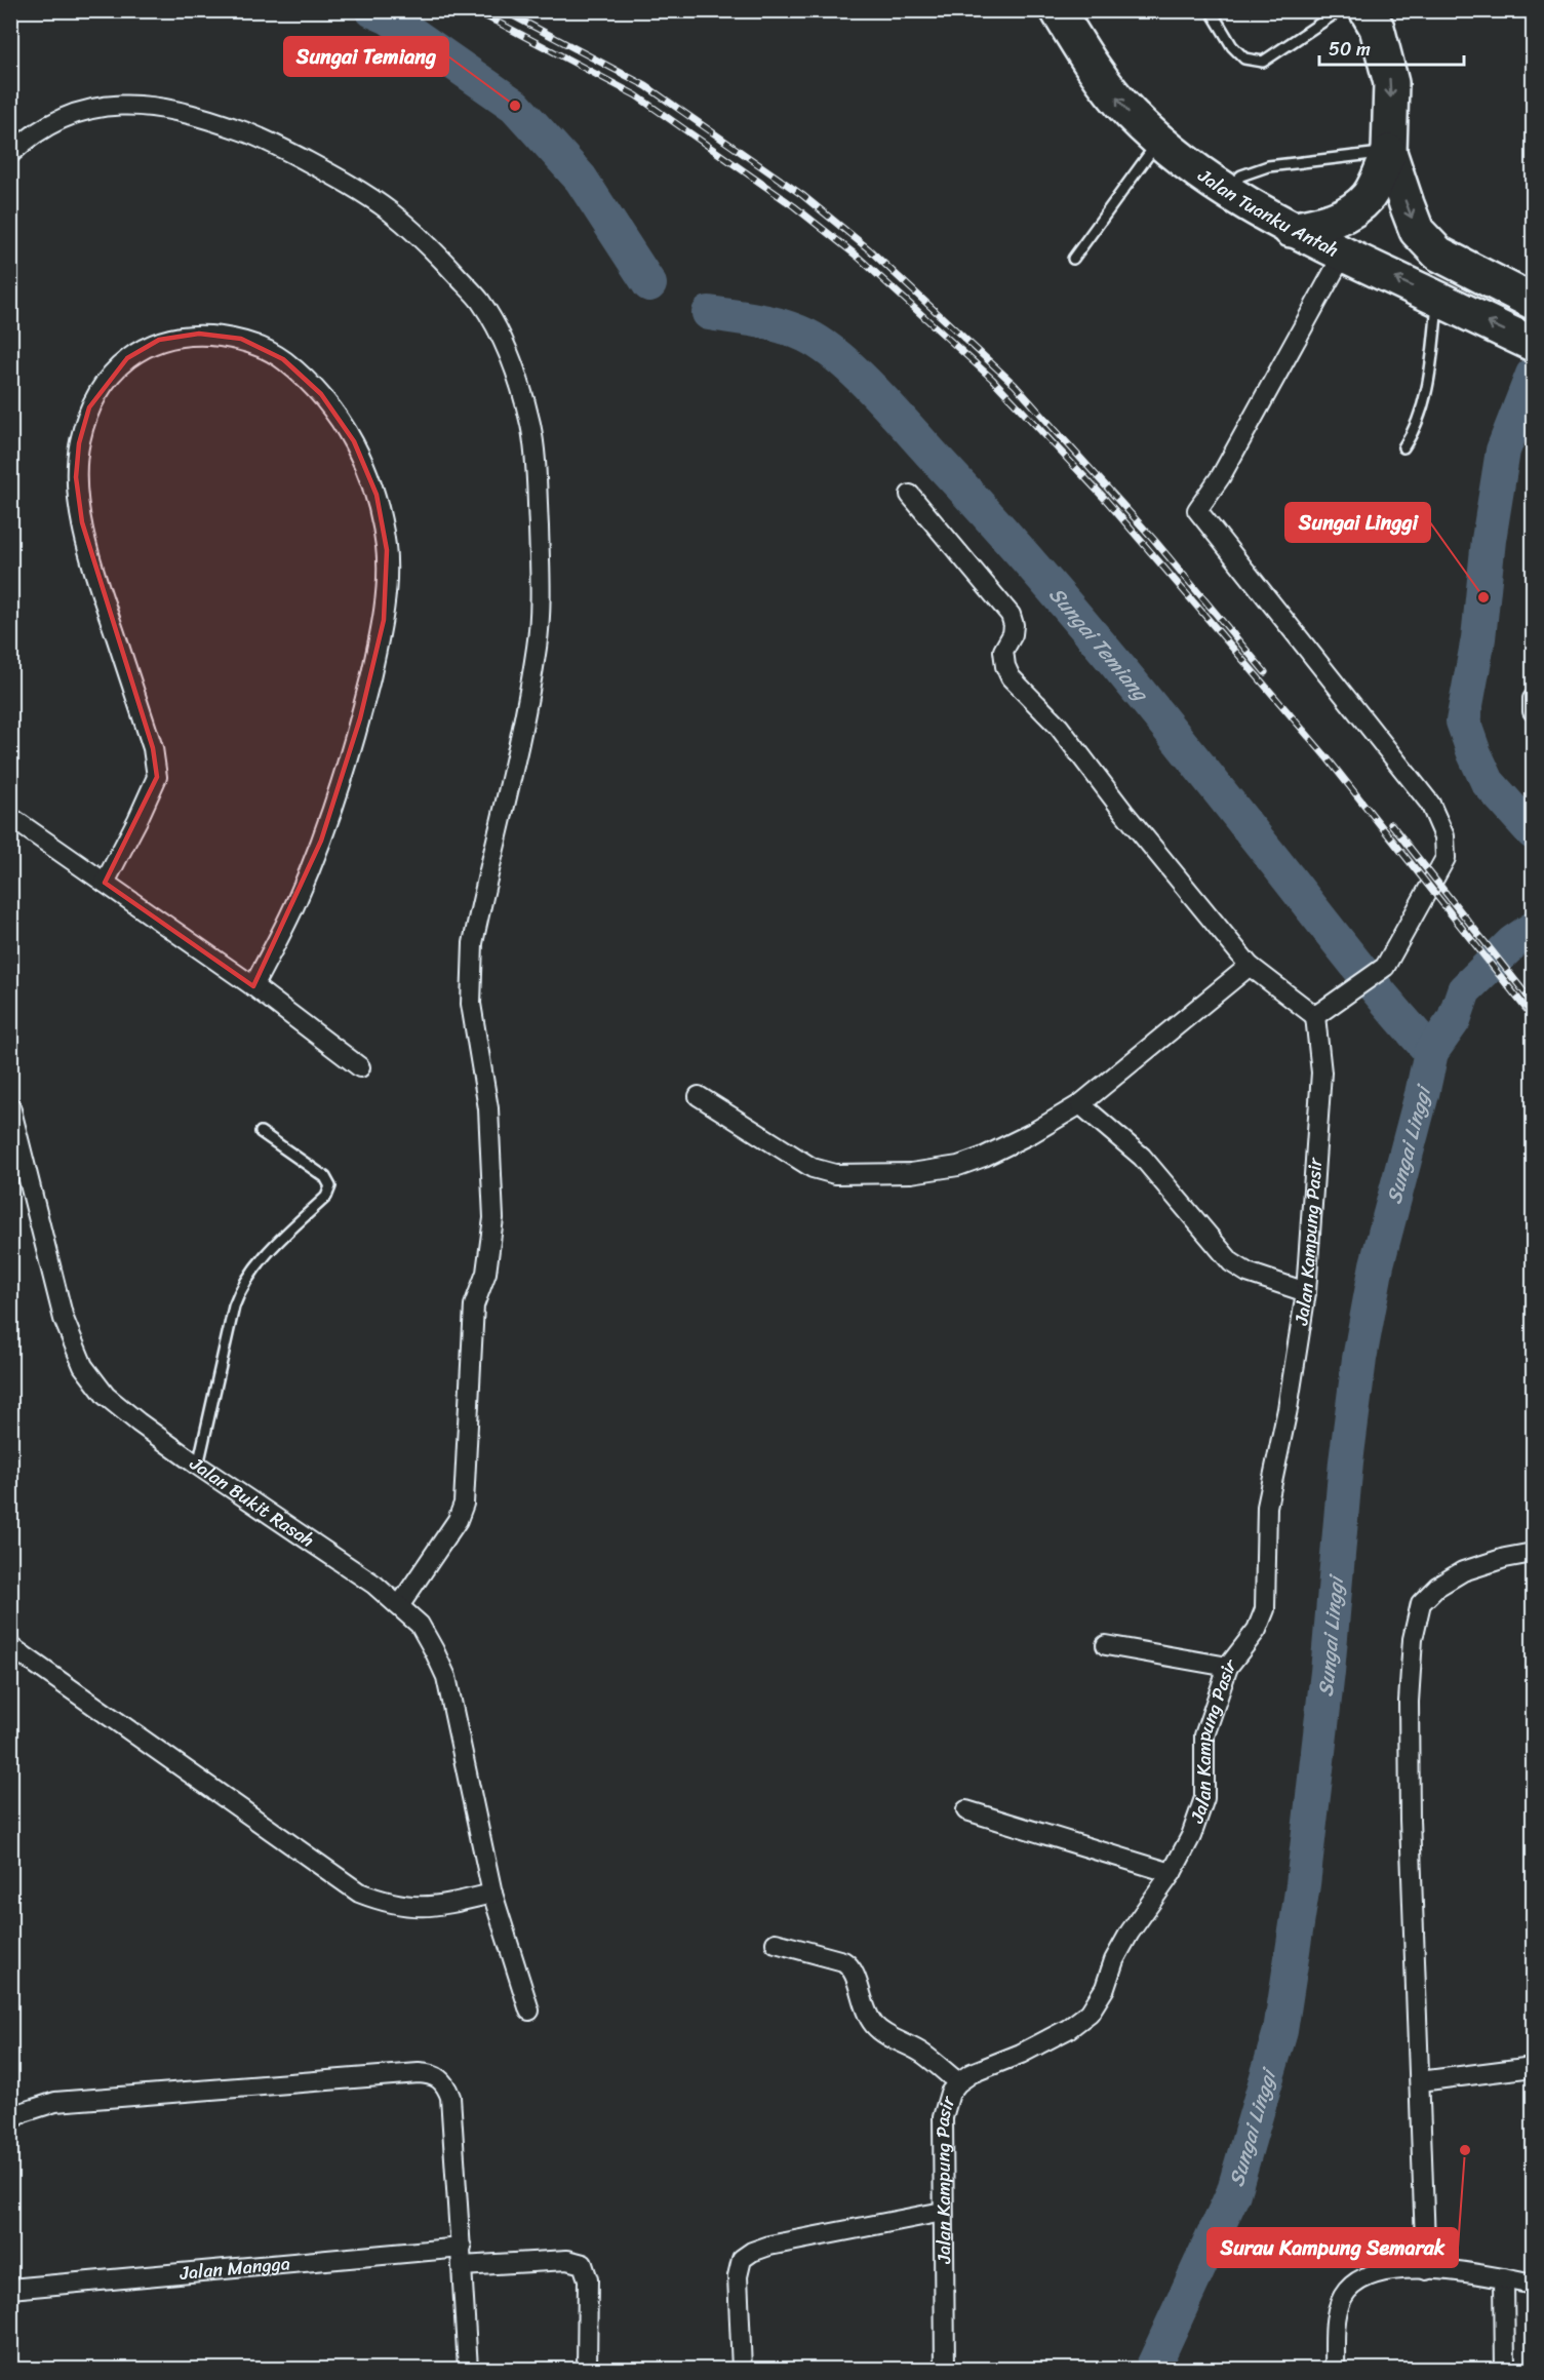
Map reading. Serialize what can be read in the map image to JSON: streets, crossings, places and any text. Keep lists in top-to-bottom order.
{
  "streets": {
    "highway": ["Jalan Tuanku Antah"],
    "street": ["Jalan Kampung Pasir", "Jalan Bukit Rasah", "Jalan Mangga"]
  },
  "water": ["Sungai Temiang", "Sungai Linggi"],
  "places": ["Sungai Temiang", "Sungai Linggi", "Surau Kampung Semarak"],
  "scale_bar": "50 m"
}
